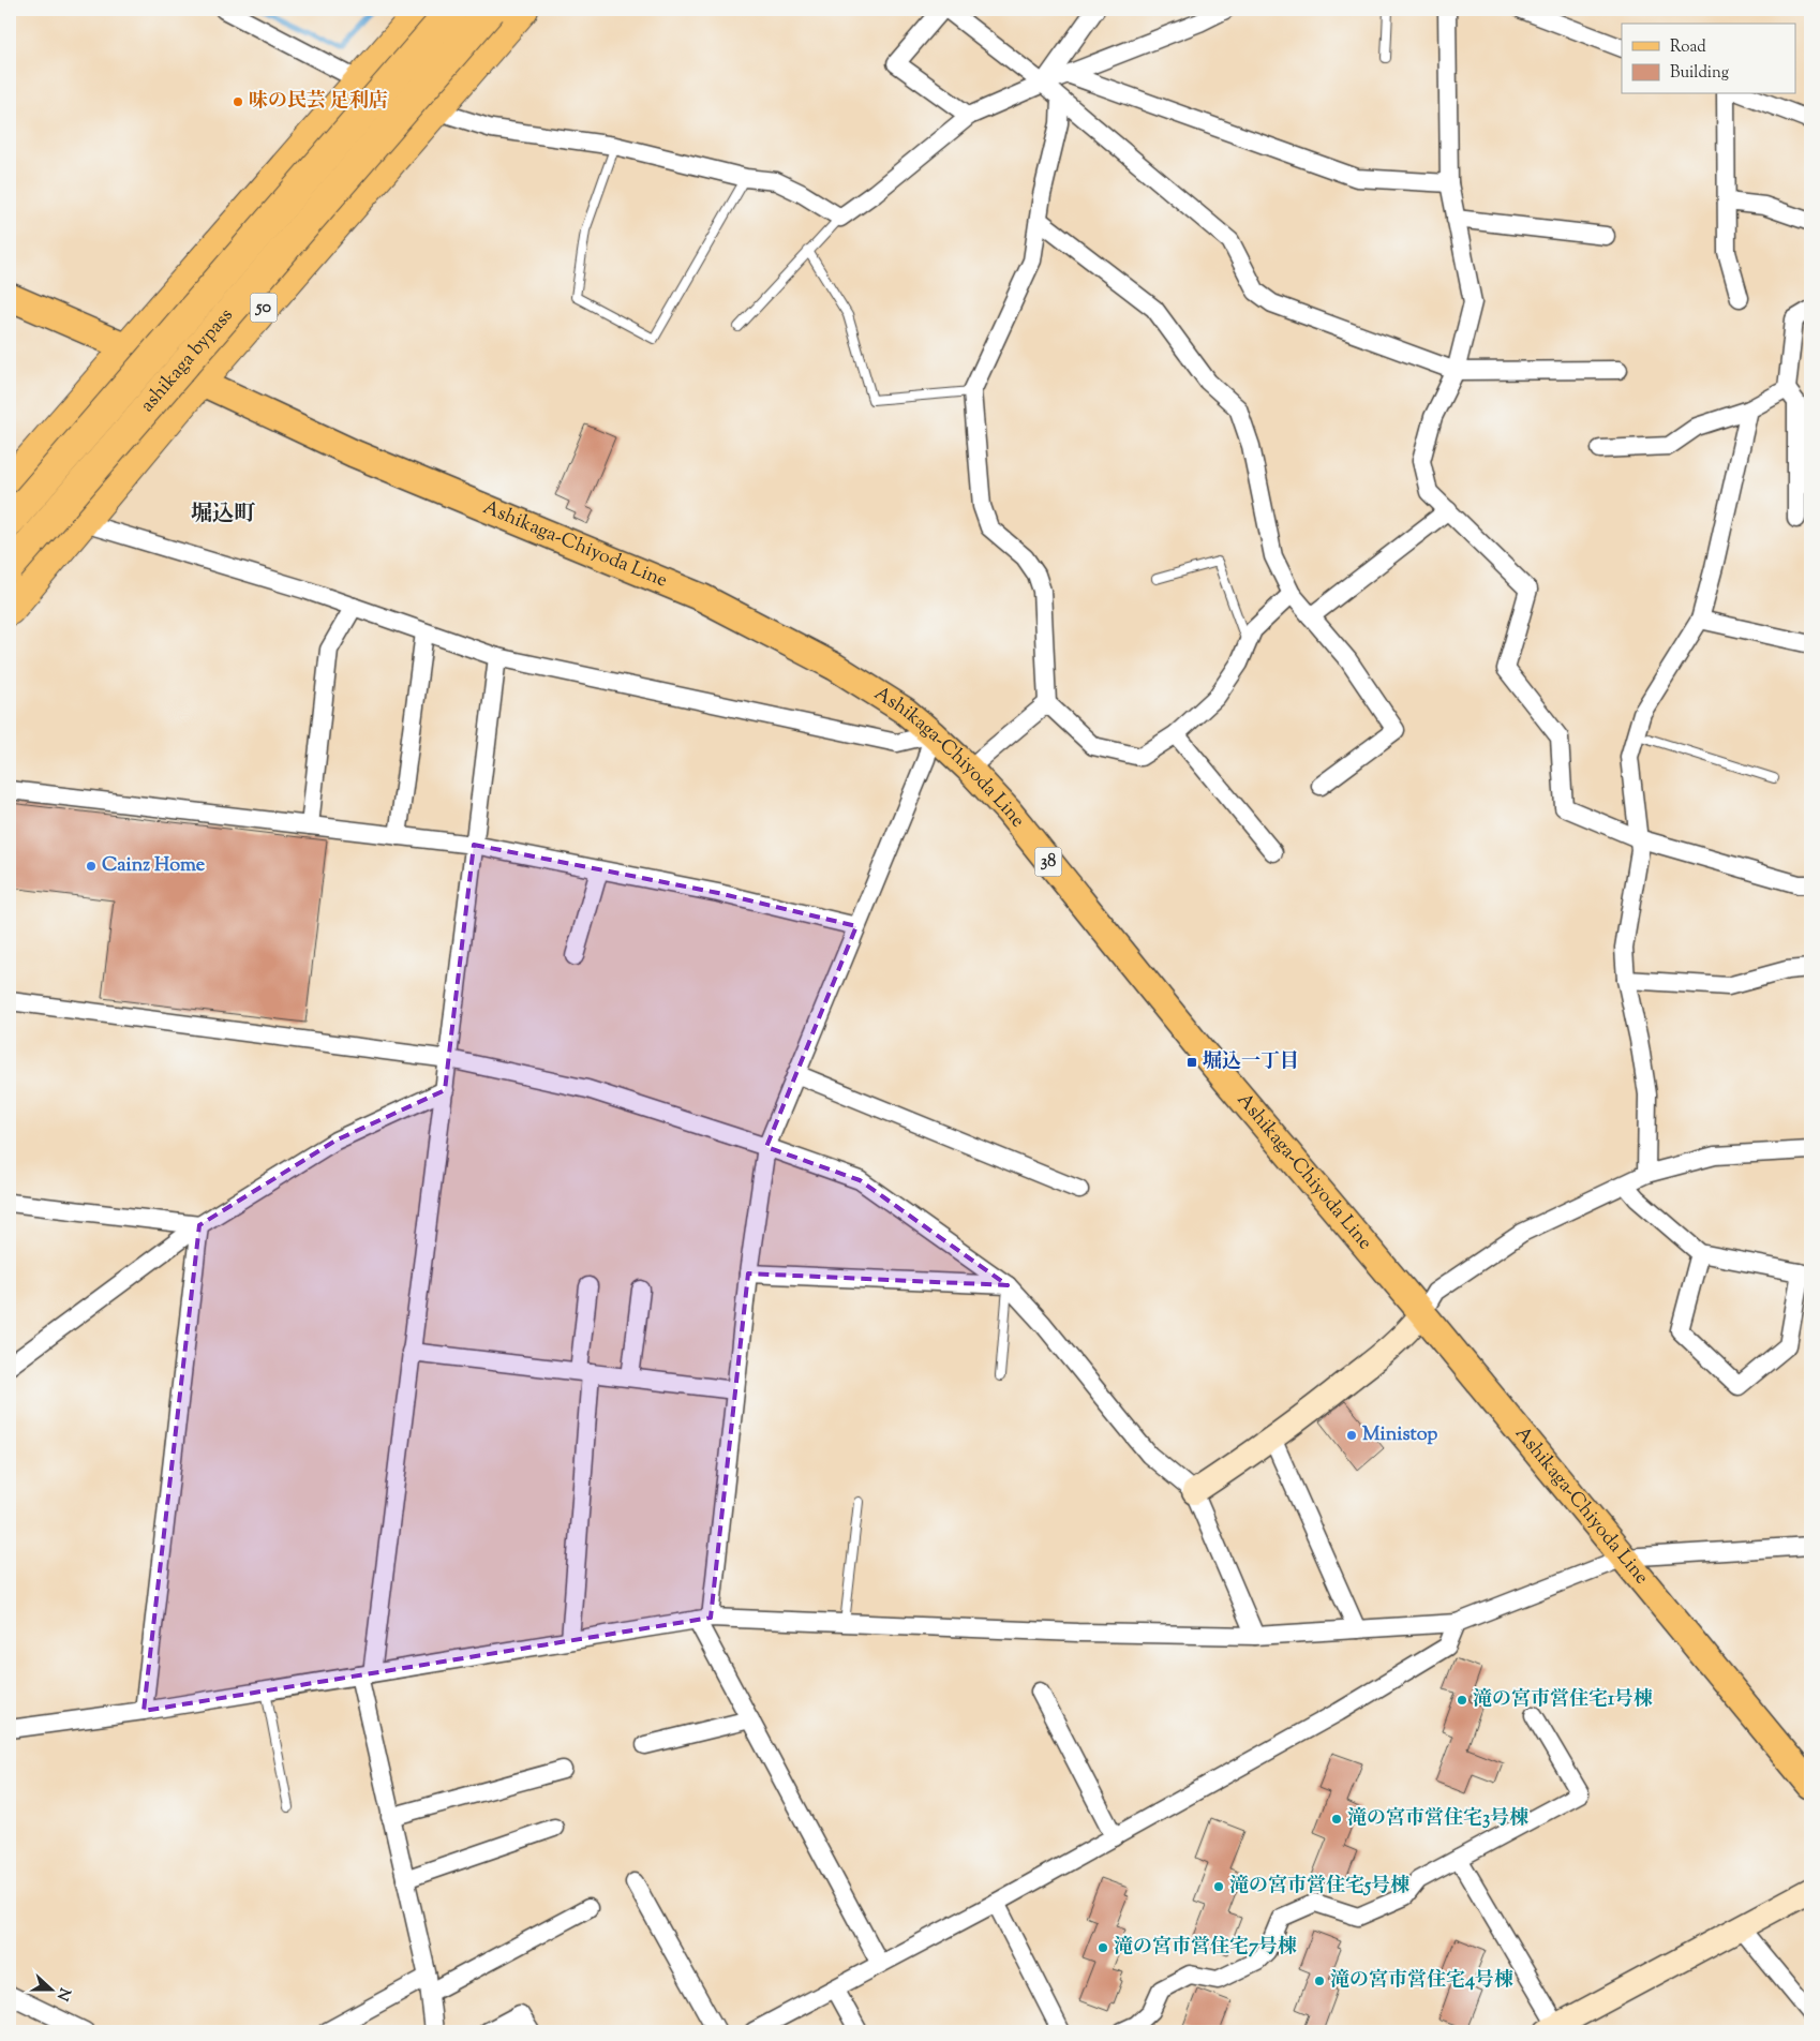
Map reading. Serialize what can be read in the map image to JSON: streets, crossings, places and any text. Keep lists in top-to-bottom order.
{
  "streets": {
    "highway": ["50", "ashikaga bypass"],
    "main road": ["Ashikaga-Chiyoda Line", "38"]
  },
  "crossings": [
    ["50", "Ashikaga-Chiyoda Line"]
  ],
  "districts": ["堀込町"],
  "places": {
    "other": [
      "味の民芸 足利店",
      "Cainz Home",
      "Ministop",
      "滝の宮市営住宅1号棟",
      "滝の宮市営住宅3号棟",
      "滝の宮市営住宅5号棟",
      "滝の宮市営住宅7号棟",
      "滝の宮市営住宅4号棟"
    ],
    "transit": ["堀込一丁目"]
  },
  "legend": ["Road", "Building"],
  "north": "right"
}
